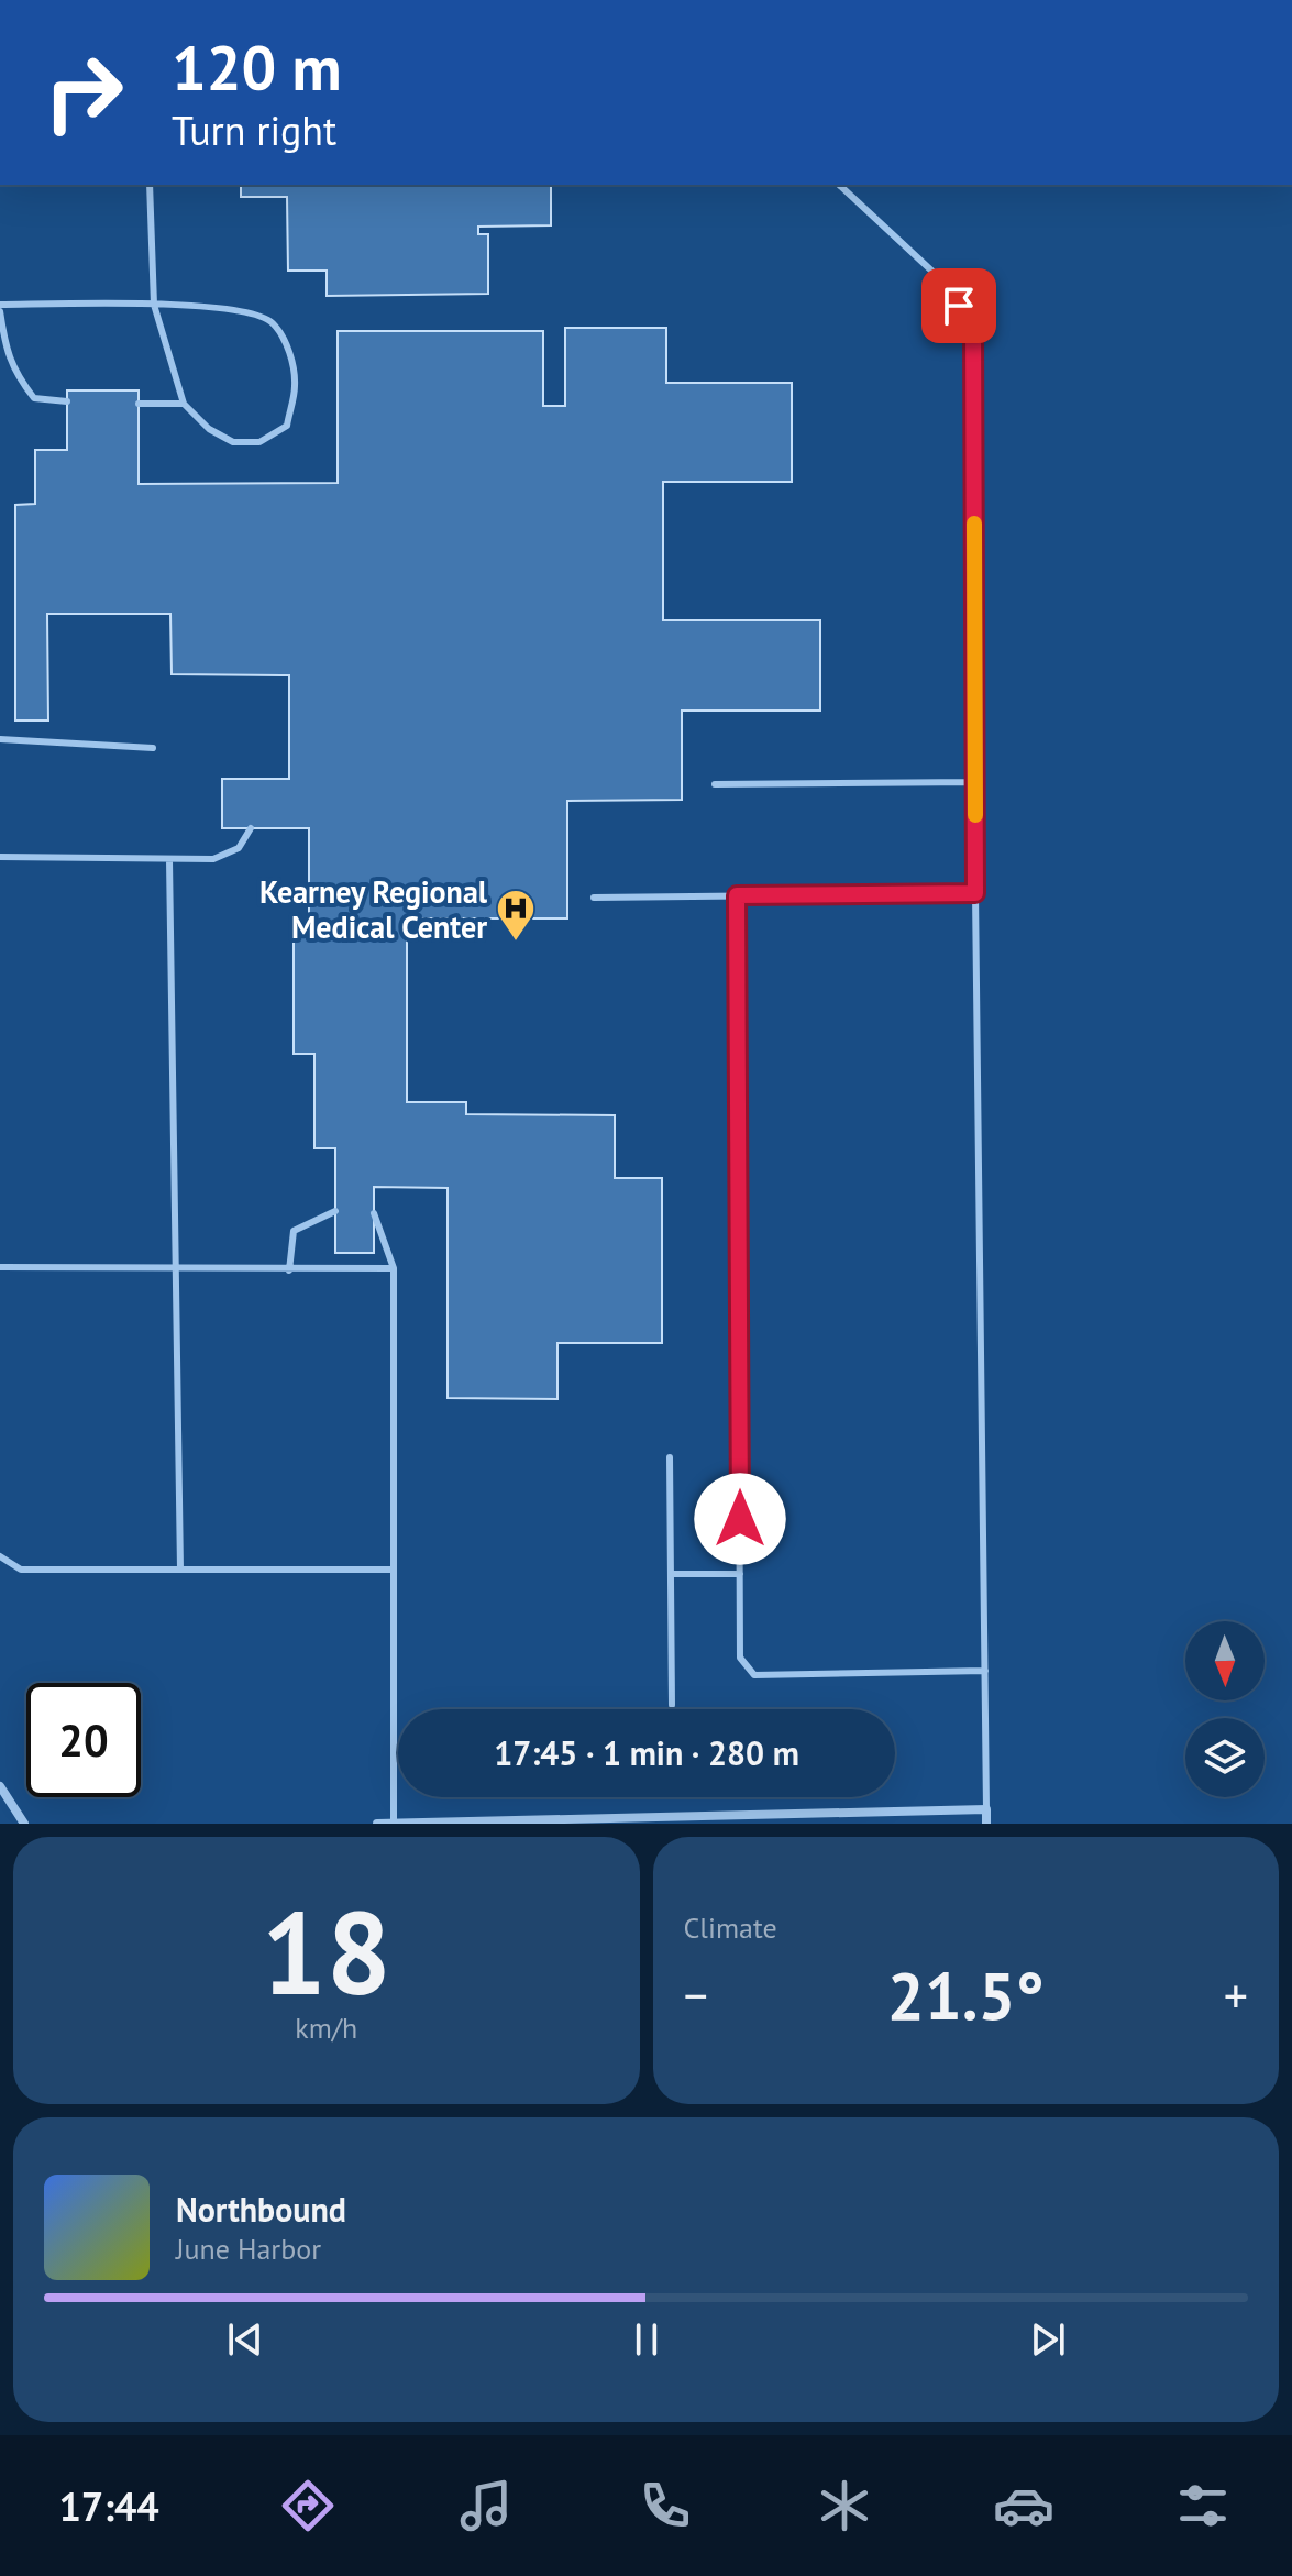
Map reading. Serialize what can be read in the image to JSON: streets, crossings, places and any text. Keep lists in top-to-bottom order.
{
  "places": {
    "hospital": ["Kearney Regional Medical Center"]
  },
  "north": "bottom",
  "page": {
    "turn": ["120 m", "Turn right"],
    "limit": "20",
    "trip": "17:45 · 1 min · 280 m",
    "tile": [
      ["18", "km/h"],
      "Climate"
    ],
    "heat": ["−", "21.5°", "+"],
    "song": ["Northbound", "June Harbor"],
    "tabs": "17:44"
  }
}
